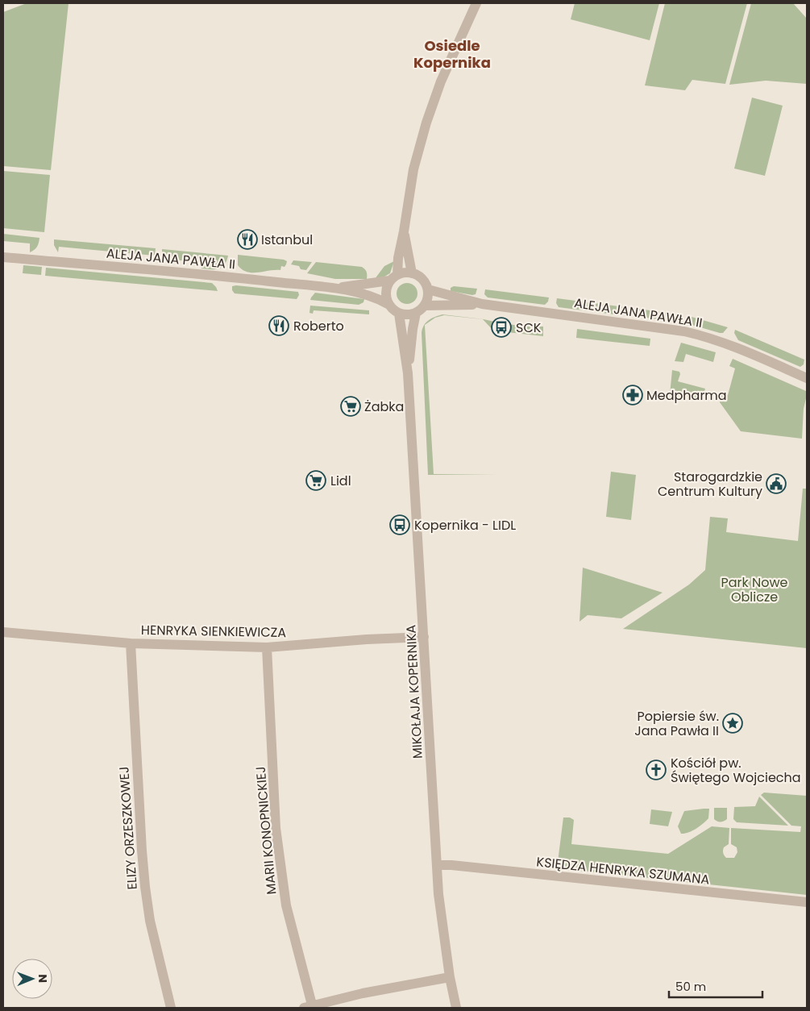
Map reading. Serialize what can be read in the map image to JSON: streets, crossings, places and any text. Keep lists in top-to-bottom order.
{
  "streets": {
    "street": [
      "ALEJA JANA PAWŁA II",
      "HENRYKA SIENKIEWICZA",
      "MIKOŁAJA KOPERNIKA",
      "ELIZY ORZESZKOWEJ",
      "MARII KONOPNICKIEJ",
      "KSIĘDZA HENRYKA SZUMANA"
    ]
  },
  "crossings": [
    ["ALEJA JANA PAWŁA II", "MIKOŁAJA KOPERNIKA"],
    ["HENRYKA SIENKIEWICZA", "MIKOŁAJA KOPERNIKA"],
    ["HENRYKA SIENKIEWICZA", "ELIZY ORZESZKOWEJ"],
    ["HENRYKA SIENKIEWICZA", "MARII KONOPNICKIEJ"],
    ["MIKOŁAJA KOPERNIKA", "KSIĘDZA HENRYKA SZUMANA"]
  ],
  "districts": ["Osiedle Kopernika"],
  "parks": ["Park Nowe Oblicze"],
  "places": {
    "restaurant": ["Istanbul", "Roberto"],
    "bus stop": ["SCK", "Kopernika - LIDL"],
    "pharmacy": ["Medpharma"],
    "supermarket": ["Żabka", "Lidl"],
    "public building": ["Starogardzkie Centrum Kultury"],
    "place": ["Popiersie św. Jana Pawła II"],
    "church": ["Kościół pw. Świętego Wojciecha"]
  },
  "scale_bar": "50 m",
  "north": "right"
}
